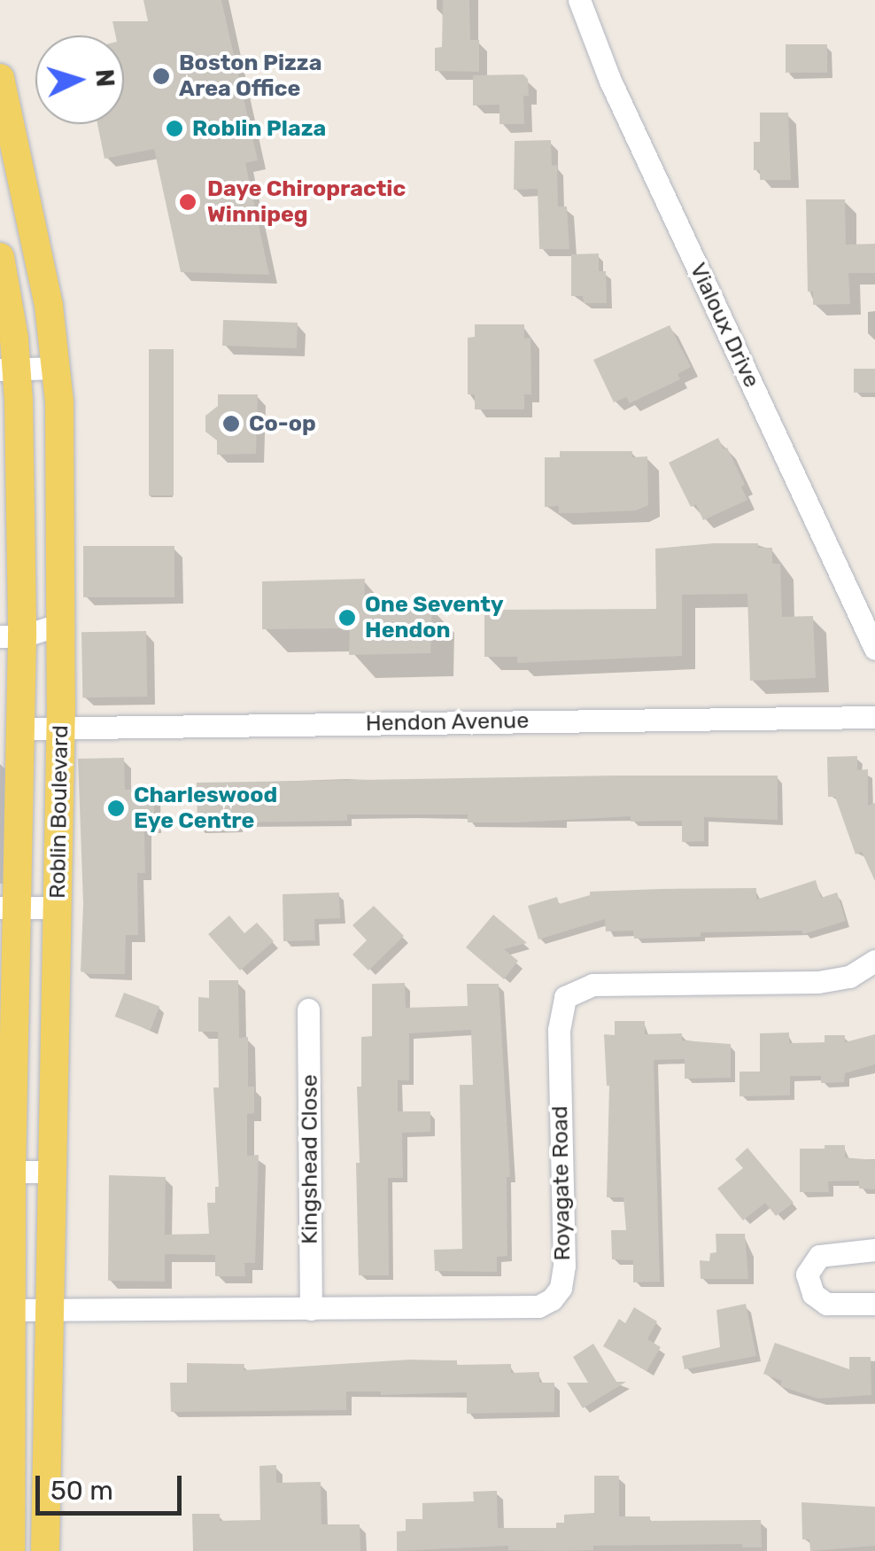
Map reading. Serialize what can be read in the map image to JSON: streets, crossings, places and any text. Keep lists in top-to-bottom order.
{
  "streets": {
    "main road": ["Roblin Boulevard"],
    "street": [
      "Vialoux Drive",
      "Hendon Avenue",
      "Kingshead Close",
      "Royagate Road"
    ]
  },
  "crossings": [
    ["Hendon Avenue", "Roblin Boulevard"],
    ["Roblin Boulevard", "Royagate Road"],
    ["Kingshead Close", "Royagate Road"]
  ],
  "places": [
    "Boston Pizza Area Office",
    "Roblin Plaza",
    "Daye Chiropractic Winnipeg",
    "Co-op",
    "One Seventy Hendon",
    "Charleswood Eye Centre"
  ],
  "scale_bar": "50 m",
  "north": "right"
}
